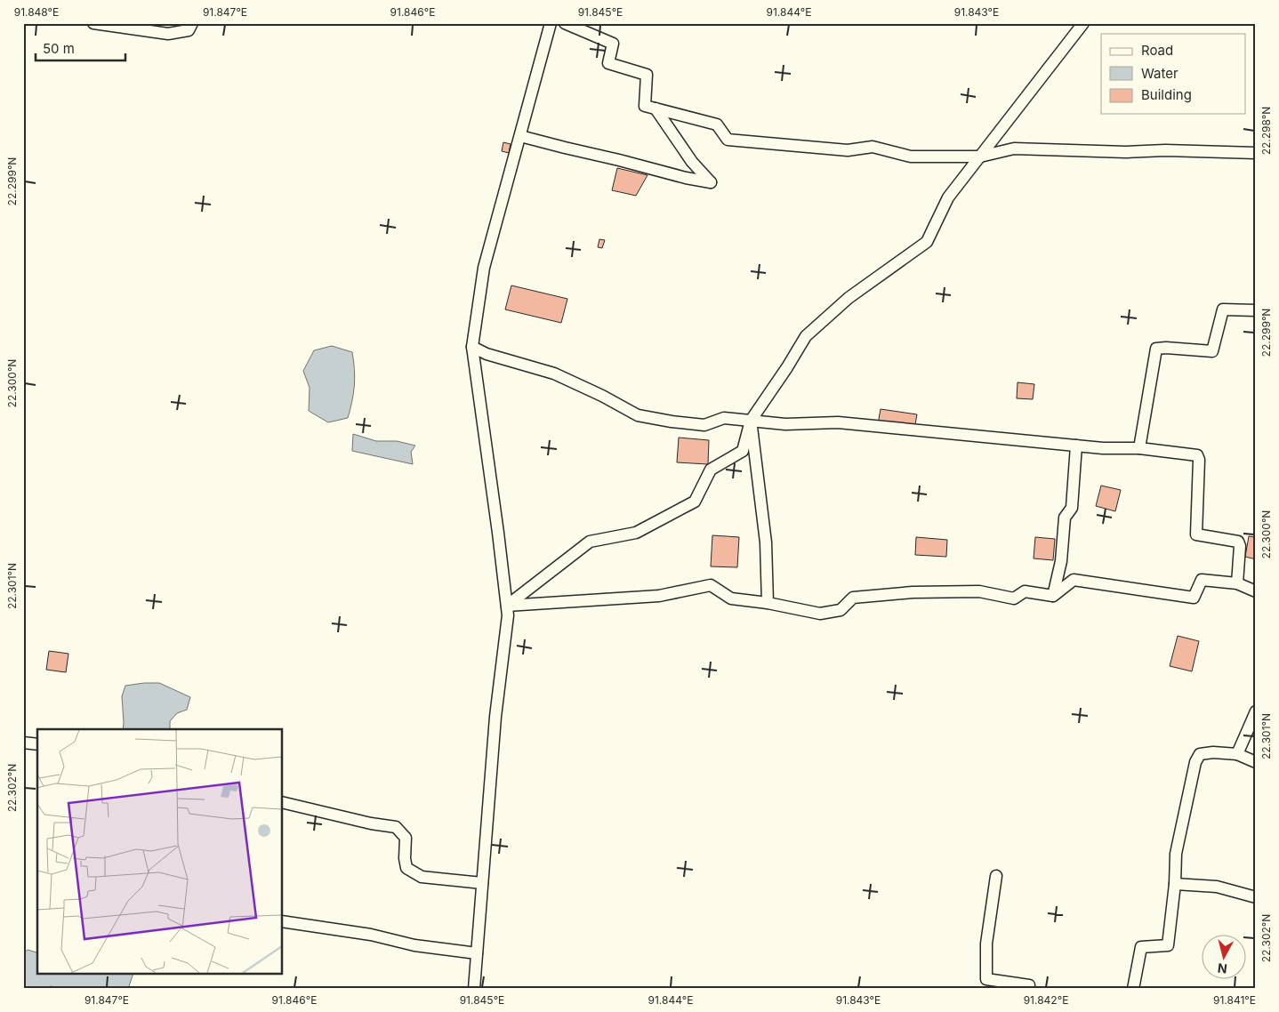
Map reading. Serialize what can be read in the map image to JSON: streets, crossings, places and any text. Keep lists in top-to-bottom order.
{
  "legend": ["Road", "Water", "Building"],
  "scale_bar": "50 m",
  "north": "bottom",
  "coordinates": [
    "91.848°E",
    "91.847°E",
    "91.846°E",
    "91.845°E",
    "91.844°E",
    "91.843°E",
    "22.298°N",
    "22.299°N",
    "22.300°N",
    "22.301°N",
    "22.302°N",
    "91.842°E",
    "91.841°E"
  ]
}
